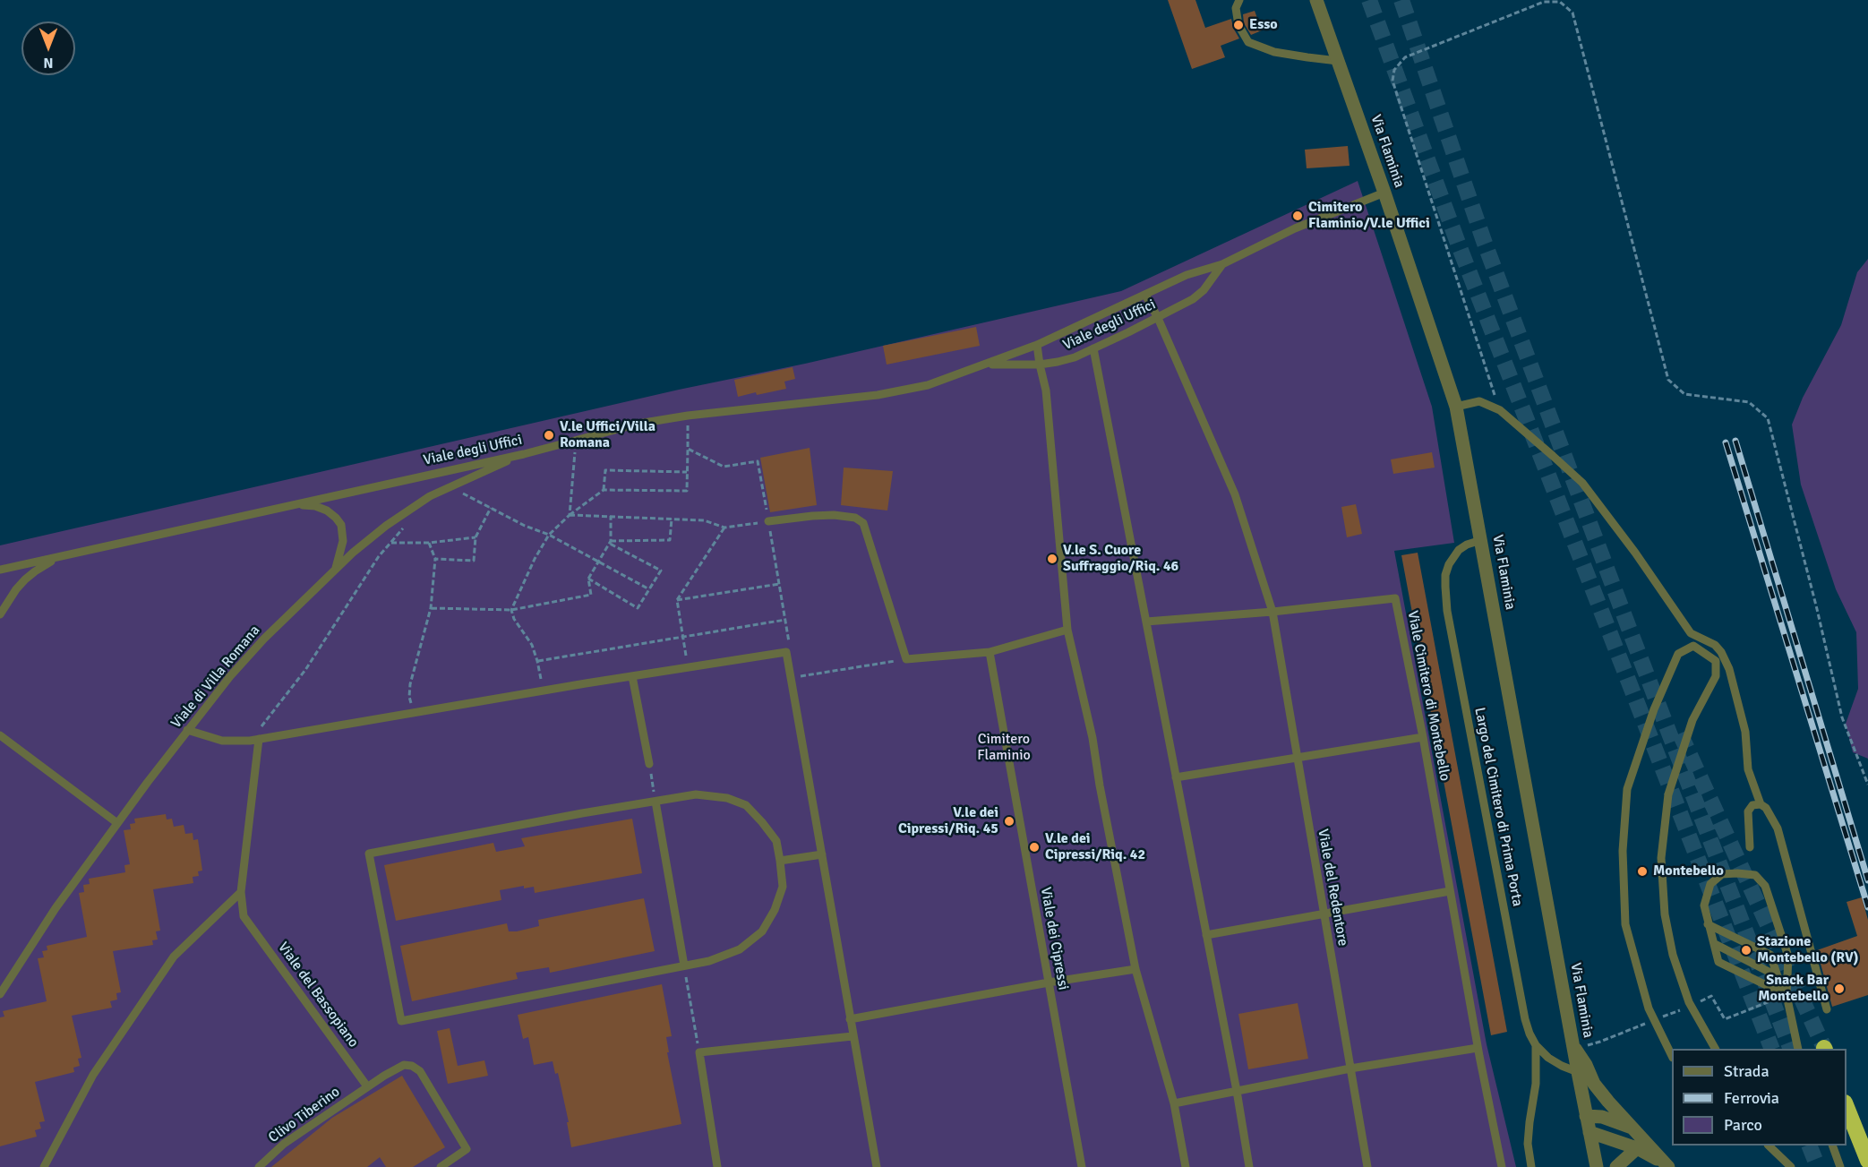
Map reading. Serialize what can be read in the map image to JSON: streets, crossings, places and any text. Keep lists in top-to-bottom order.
{
  "streets": {
    "street": ["Via Flaminia"],
    "lane": [
      "Viale degli Uffici",
      "Viale di Villa Romana",
      "Viale Cimitero di Montebello",
      "Largo del Cimitero di Prima Porta",
      "Viale del Redentore",
      "Viale dei Cipressi",
      "Viale del Bassopiano",
      "Clivo Tiberino"
    ]
  },
  "crossings": [
    ["Via Flaminia", "Viale degli Uffici"],
    ["Via Flaminia", "Largo del Cimitero di Prima Porta"],
    ["Viale degli Uffici", "Viale di Villa Romana"],
    ["Viale Cimitero di Montebello", "Viale del Redentore"],
    ["Viale del Bassopiano", "Clivo Tiberino"]
  ],
  "parks": ["Cimitero Flaminio"],
  "places": [
    "Esso",
    "Cimitero Flaminio/V.le Uffici",
    "V.le Uffici/Villa Romana",
    "V.le S. Cuore Suffraggio/Riq. 46",
    "V.le dei Cipressi/Riq. 45",
    "V.le dei Cipressi/Riq. 42",
    "Montebello",
    "Stazione Montebello (RV)",
    "Snack Bar Montebello"
  ],
  "legend": ["Strada", "Ferrovia", "Parco"],
  "north": "bottom"
}
